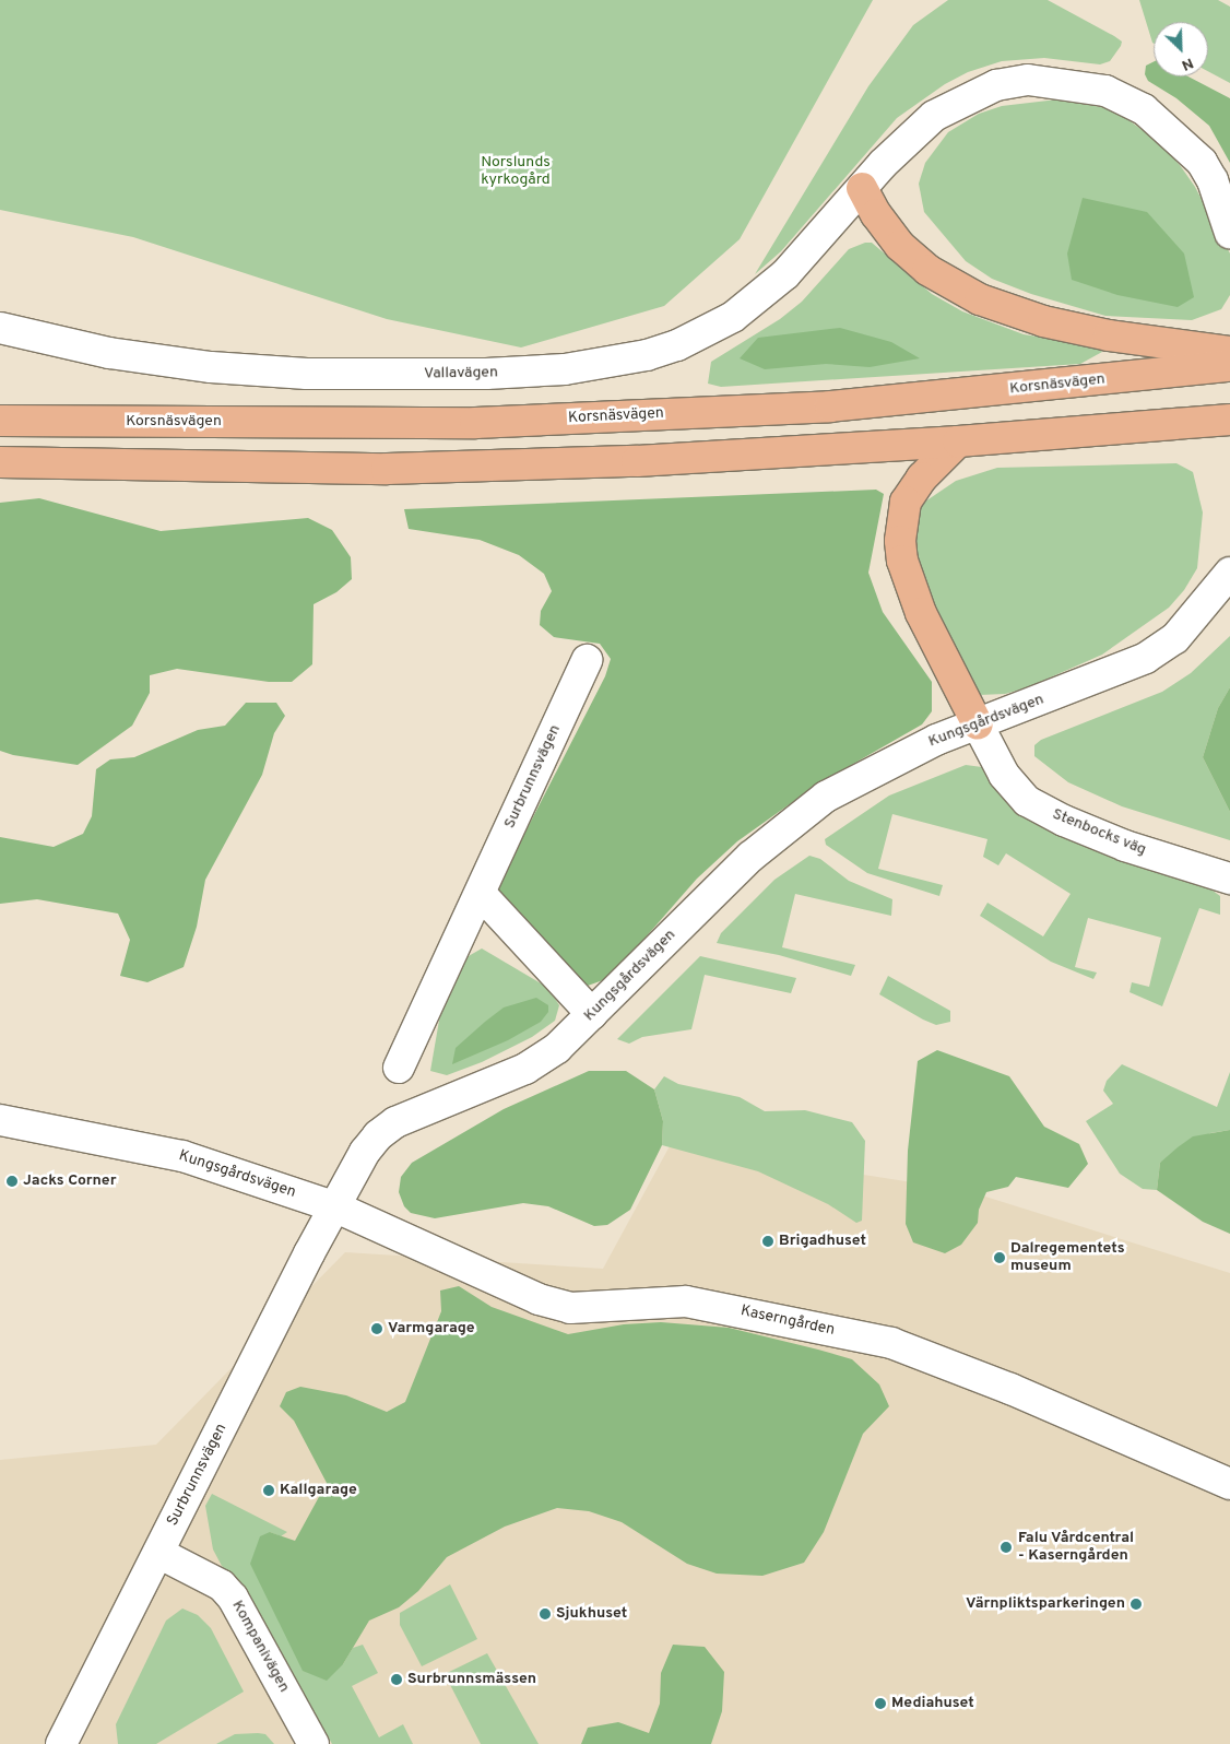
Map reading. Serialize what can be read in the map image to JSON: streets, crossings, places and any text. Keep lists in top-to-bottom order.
{
  "streets": {
    "main road": ["Korsnäsvägen"],
    "street": [
      "Vallavägen",
      "Kungsgårdsvägen",
      "Surbrunnsvägen",
      "Stenbocks väg",
      "Kaserngården",
      "Kompanivägen"
    ]
  },
  "crossings": [
    ["Kungsgårdsvägen", "Surbrunnsvägen"],
    ["Kungsgårdsvägen", "Stenbocks väg"],
    ["Kungsgårdsvägen", "Kaserngården"],
    ["Surbrunnsvägen", "Kaserngården"],
    ["Surbrunnsvägen", "Kompanivägen"]
  ],
  "parks": ["Norslunds kyrkogård"],
  "places": [
    "Jacks Corner",
    "Brigadhuset",
    "Dalregementets museum",
    "Varmgarage",
    "Kallgarage",
    "Falu Vårdcentral - Kaserngården",
    "Värnpliktsparkeringen",
    "Sjukhuset",
    "Surbrunnsmässen",
    "Mediahuset"
  ],
  "north": "bottom right"
}
